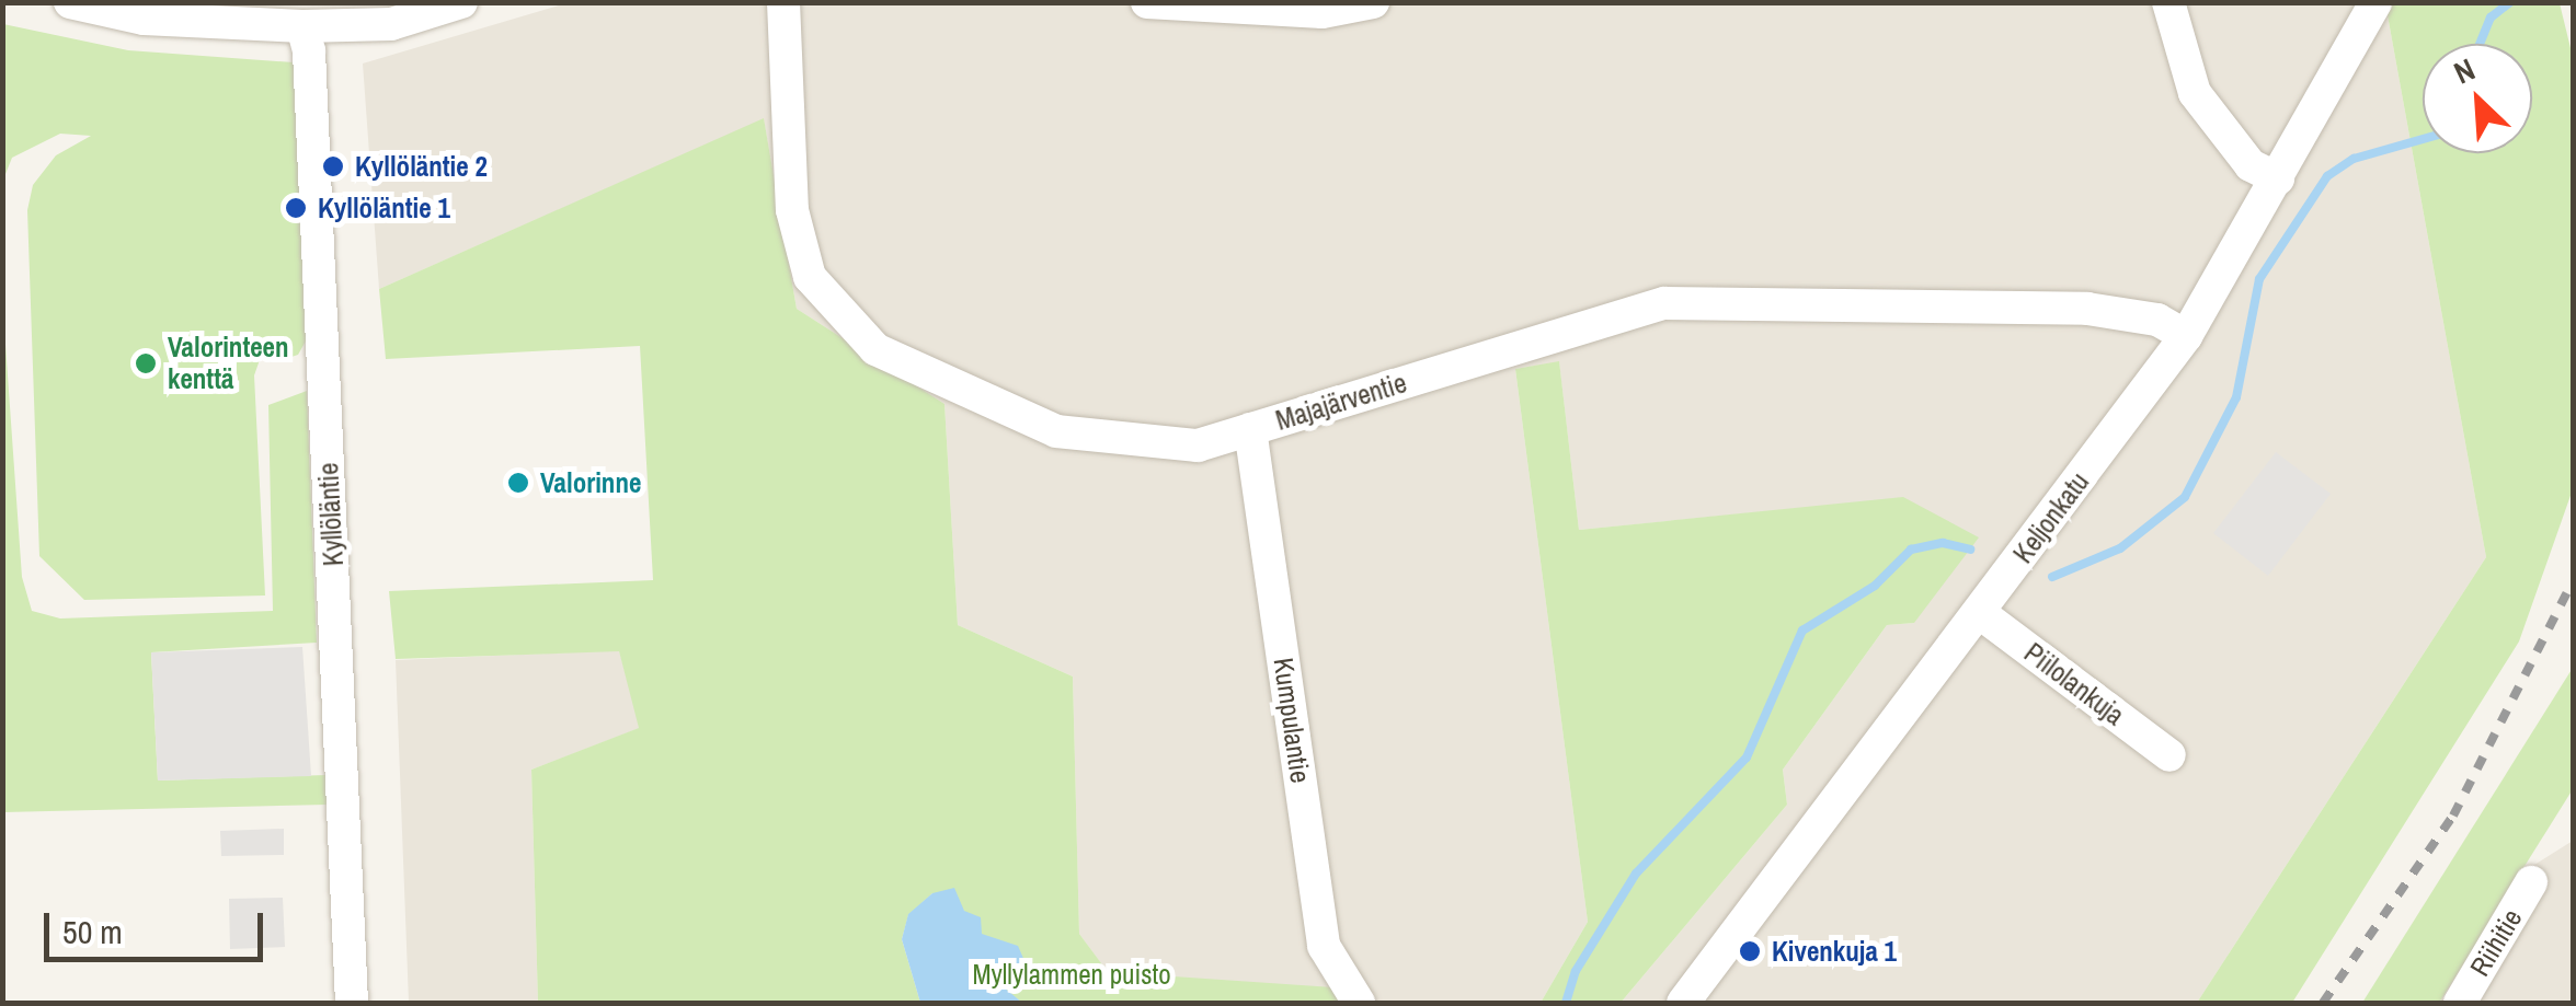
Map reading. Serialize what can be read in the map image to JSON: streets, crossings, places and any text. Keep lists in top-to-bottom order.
{
  "streets": {
    "street": [
      "Majajärventie",
      "Kyllöläntie",
      "Keljonkatu",
      "Piilolankuja",
      "Kumpulantie",
      "Riihitie"
    ]
  },
  "crossings": [
    ["Majajärventie", "Keljonkatu"],
    ["Majajärventie", "Kumpulantie"],
    ["Keljonkatu", "Piilolankuja"]
  ],
  "parks": ["Myllylammen puisto"],
  "places": [
    "Kyllöläntie 2",
    "Kyllöläntie 1",
    "Valorinteen kenttä",
    "Valorinne",
    "Kivenkuja 1"
  ],
  "scale_bar": "50 m",
  "north": "top left"
}
